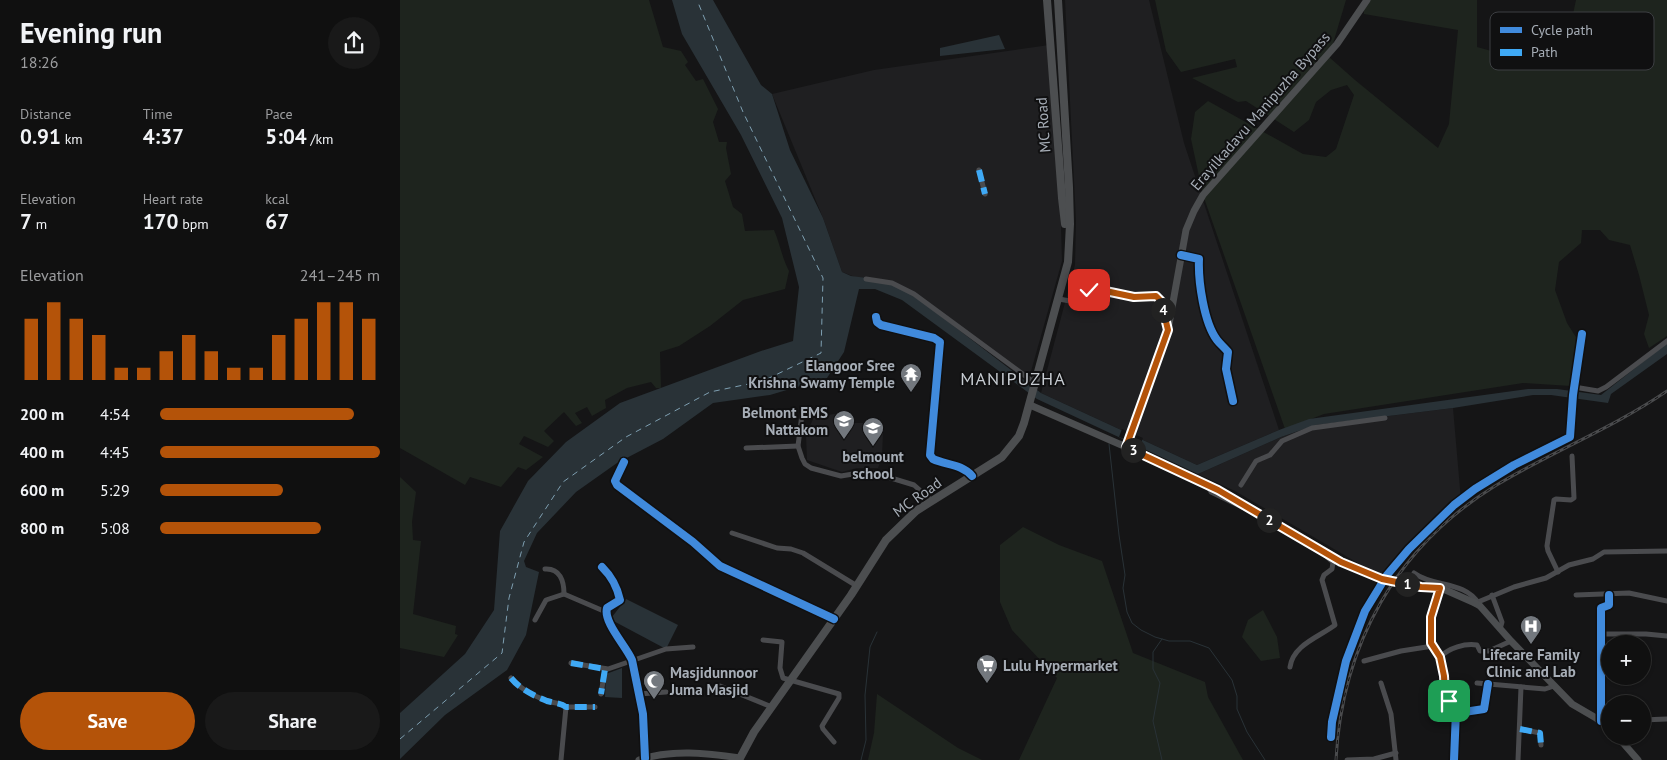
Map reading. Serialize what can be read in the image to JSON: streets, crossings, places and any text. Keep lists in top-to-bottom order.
{
  "streets": {
    "highway": ["MC Road"],
    "main road": ["Erayilkadavu Manipuzha Bypass"]
  },
  "districts": ["MANIPUZHA"],
  "places": {
    "temple": ["Elangoor Sree Krishna Swamy Temple"],
    "school or university": ["Belmont EMS Nattakom", "belmount school"],
    "hospital": ["Lifecare Family Clinic and Lab"],
    "supermarket": ["Lulu Hypermarket"],
    "mosque": ["Masjidunnoor Juma Masjid"]
  },
  "legend": ["Cycle path", "Path"],
  "page": {
    "heading": ["Evening run", "18:26"],
    "stats": [
      ["Distance", "0.91 km"],
      ["Time", "4:37"],
      ["Pace", "5:04 /km"],
      ["Elevation", "7 m"],
      ["Heart rate", "170 bpm"],
      ["kcal", "67"]
    ],
    "chart": ["Elevation", "241–245 m"],
    "pins": [
      "4",
      "3",
      "2",
      "1"
    ],
    "list": [
      {
        "name": "200 m",
        "note": "4:54"
      },
      {
        "name": "400 m",
        "note": "4:45"
      },
      {
        "name": "600 m",
        "note": "5:29"
      },
      {
        "name": "800 m",
        "note": "5:08"
      }
    ],
    "map_buttons": ["+", "−"],
    "buttons": ["Save", "Share"]
  }
}
